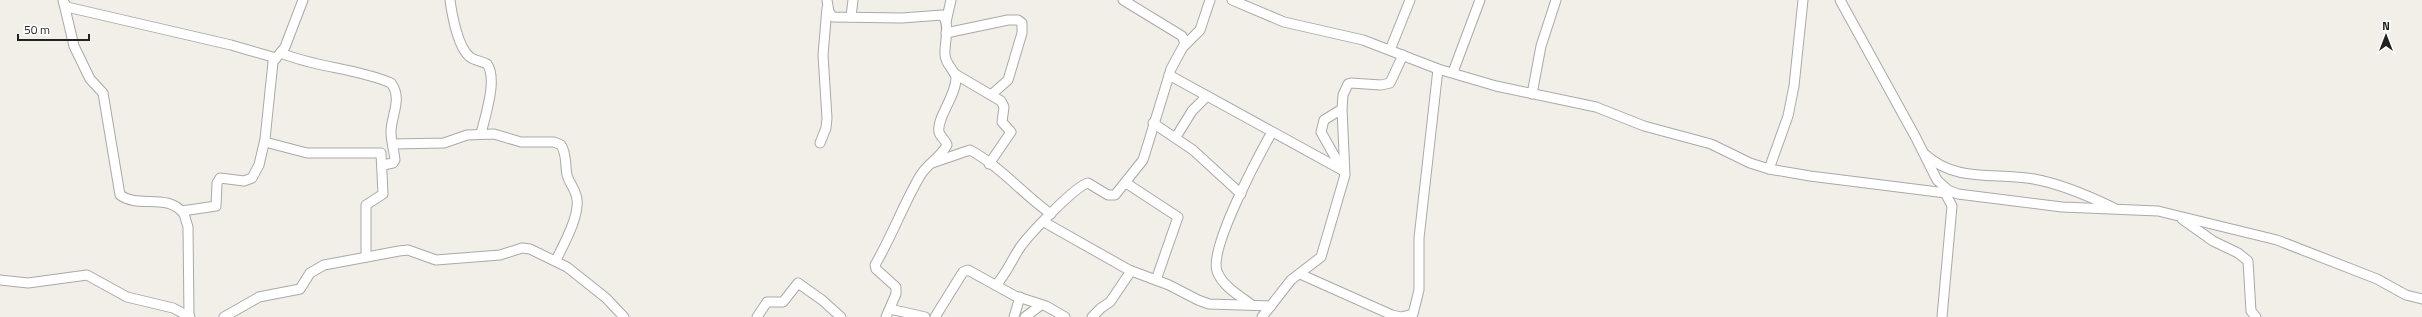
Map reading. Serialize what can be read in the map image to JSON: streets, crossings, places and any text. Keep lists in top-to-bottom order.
{
  "scale_bar": "50 m",
  "north": "top"
}
